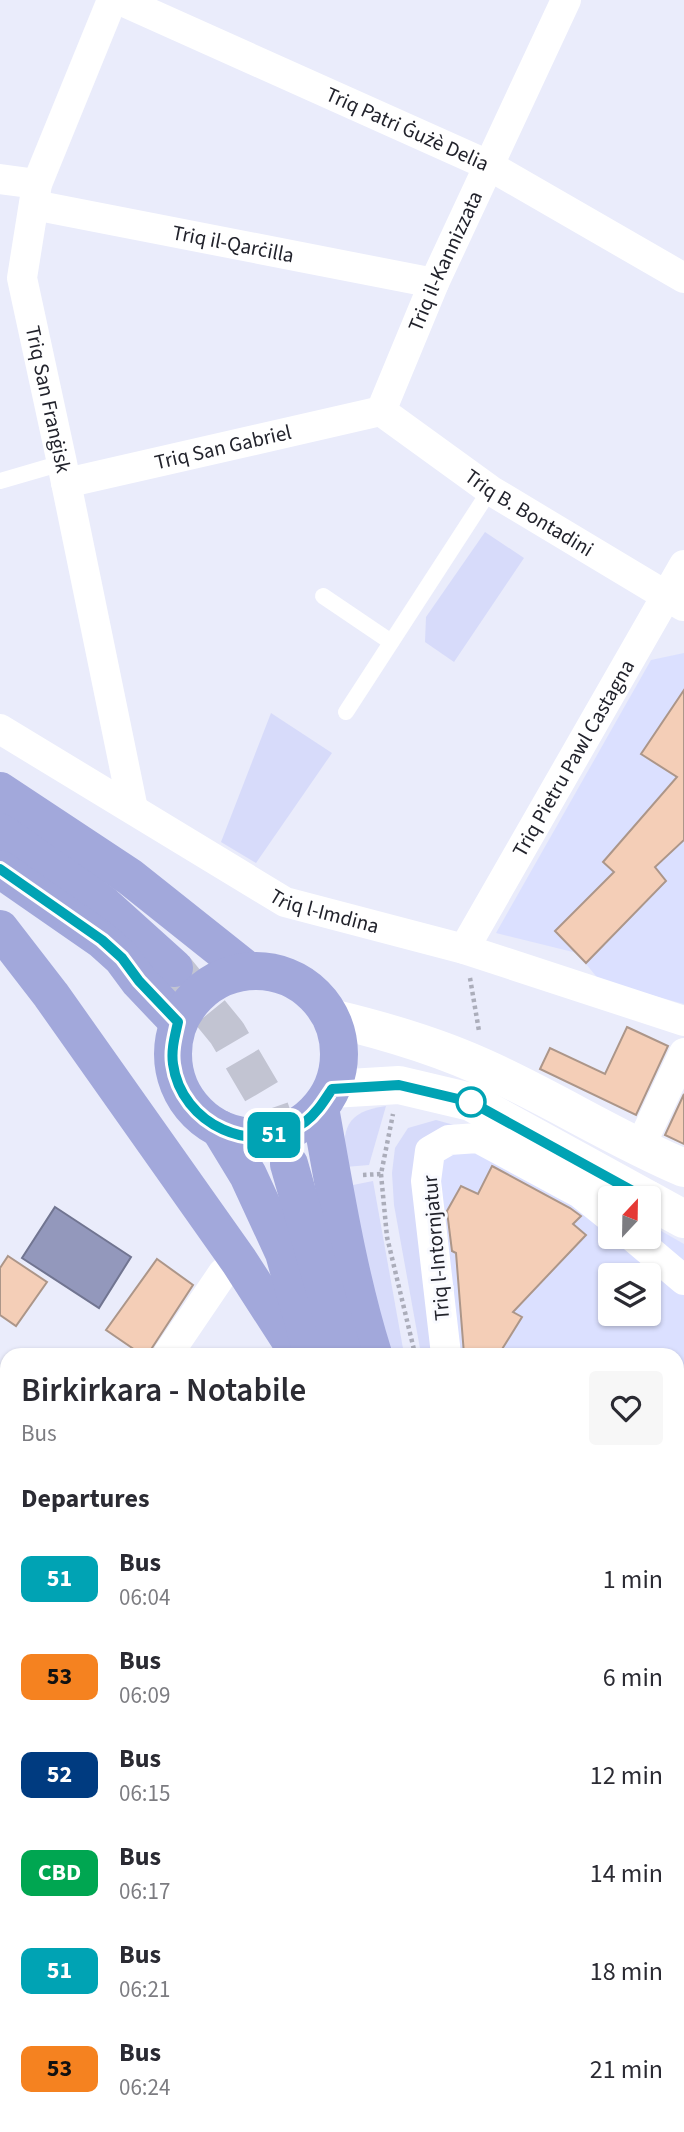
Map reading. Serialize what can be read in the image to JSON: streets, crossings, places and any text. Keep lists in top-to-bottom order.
{
  "streets": {
    "street": [
      "Triq Patri Ġużè Delia",
      "Triq il-Qarċilla",
      "Triq il-Kannizzata",
      "Triq San Franġisk",
      "Triq San Gabriel",
      "Triq B. Bontadini",
      "Triq Pietru Pawl Castagna",
      "Triq l-Imdina",
      "Triq l-Intornjatur"
    ]
  },
  "crossings": [
    ["Triq Patri Ġużè Delia", "Triq il-Kannizzata"],
    ["Triq il-Qarċilla", "Triq il-Kannizzata"],
    ["Triq il-Qarċilla", "Triq San Franġisk"],
    ["Triq il-Kannizzata", "Triq San Gabriel"],
    ["Triq il-Kannizzata", "Triq B. Bontadini"],
    ["Triq San Franġisk", "Triq San Gabriel"],
    ["Triq San Franġisk", "Triq l-Imdina"],
    ["Triq San Gabriel", "Triq B. Bontadini"],
    ["Triq B. Bontadini", "Triq Pietru Pawl Castagna"],
    ["Triq Pietru Pawl Castagna", "Triq l-Imdina"]
  ],
  "lines": ["bus line 51"],
  "north": "top",
  "page": {
    "on_map": "51",
    "heading": [
      ["Birkirkara - Notabile", "Bus"],
      "Departures"
    ],
    "list": [
      {
        "mark": "51",
        "name": "Bus",
        "note": "06:04",
        "value": "1 min"
      },
      {
        "mark": "53",
        "name": "Bus",
        "note": "06:09",
        "value": "6 min"
      },
      {
        "mark": "52",
        "name": "Bus",
        "note": "06:15",
        "value": "12 min"
      },
      {
        "mark": "CBD",
        "name": "Bus",
        "note": "06:17",
        "value": "14 min"
      },
      {
        "mark": "51",
        "name": "Bus",
        "note": "06:21",
        "value": "18 min"
      },
      {
        "mark": "53",
        "name": "Bus",
        "note": "06:24",
        "value": "21 min"
      }
    ]
  }
}
